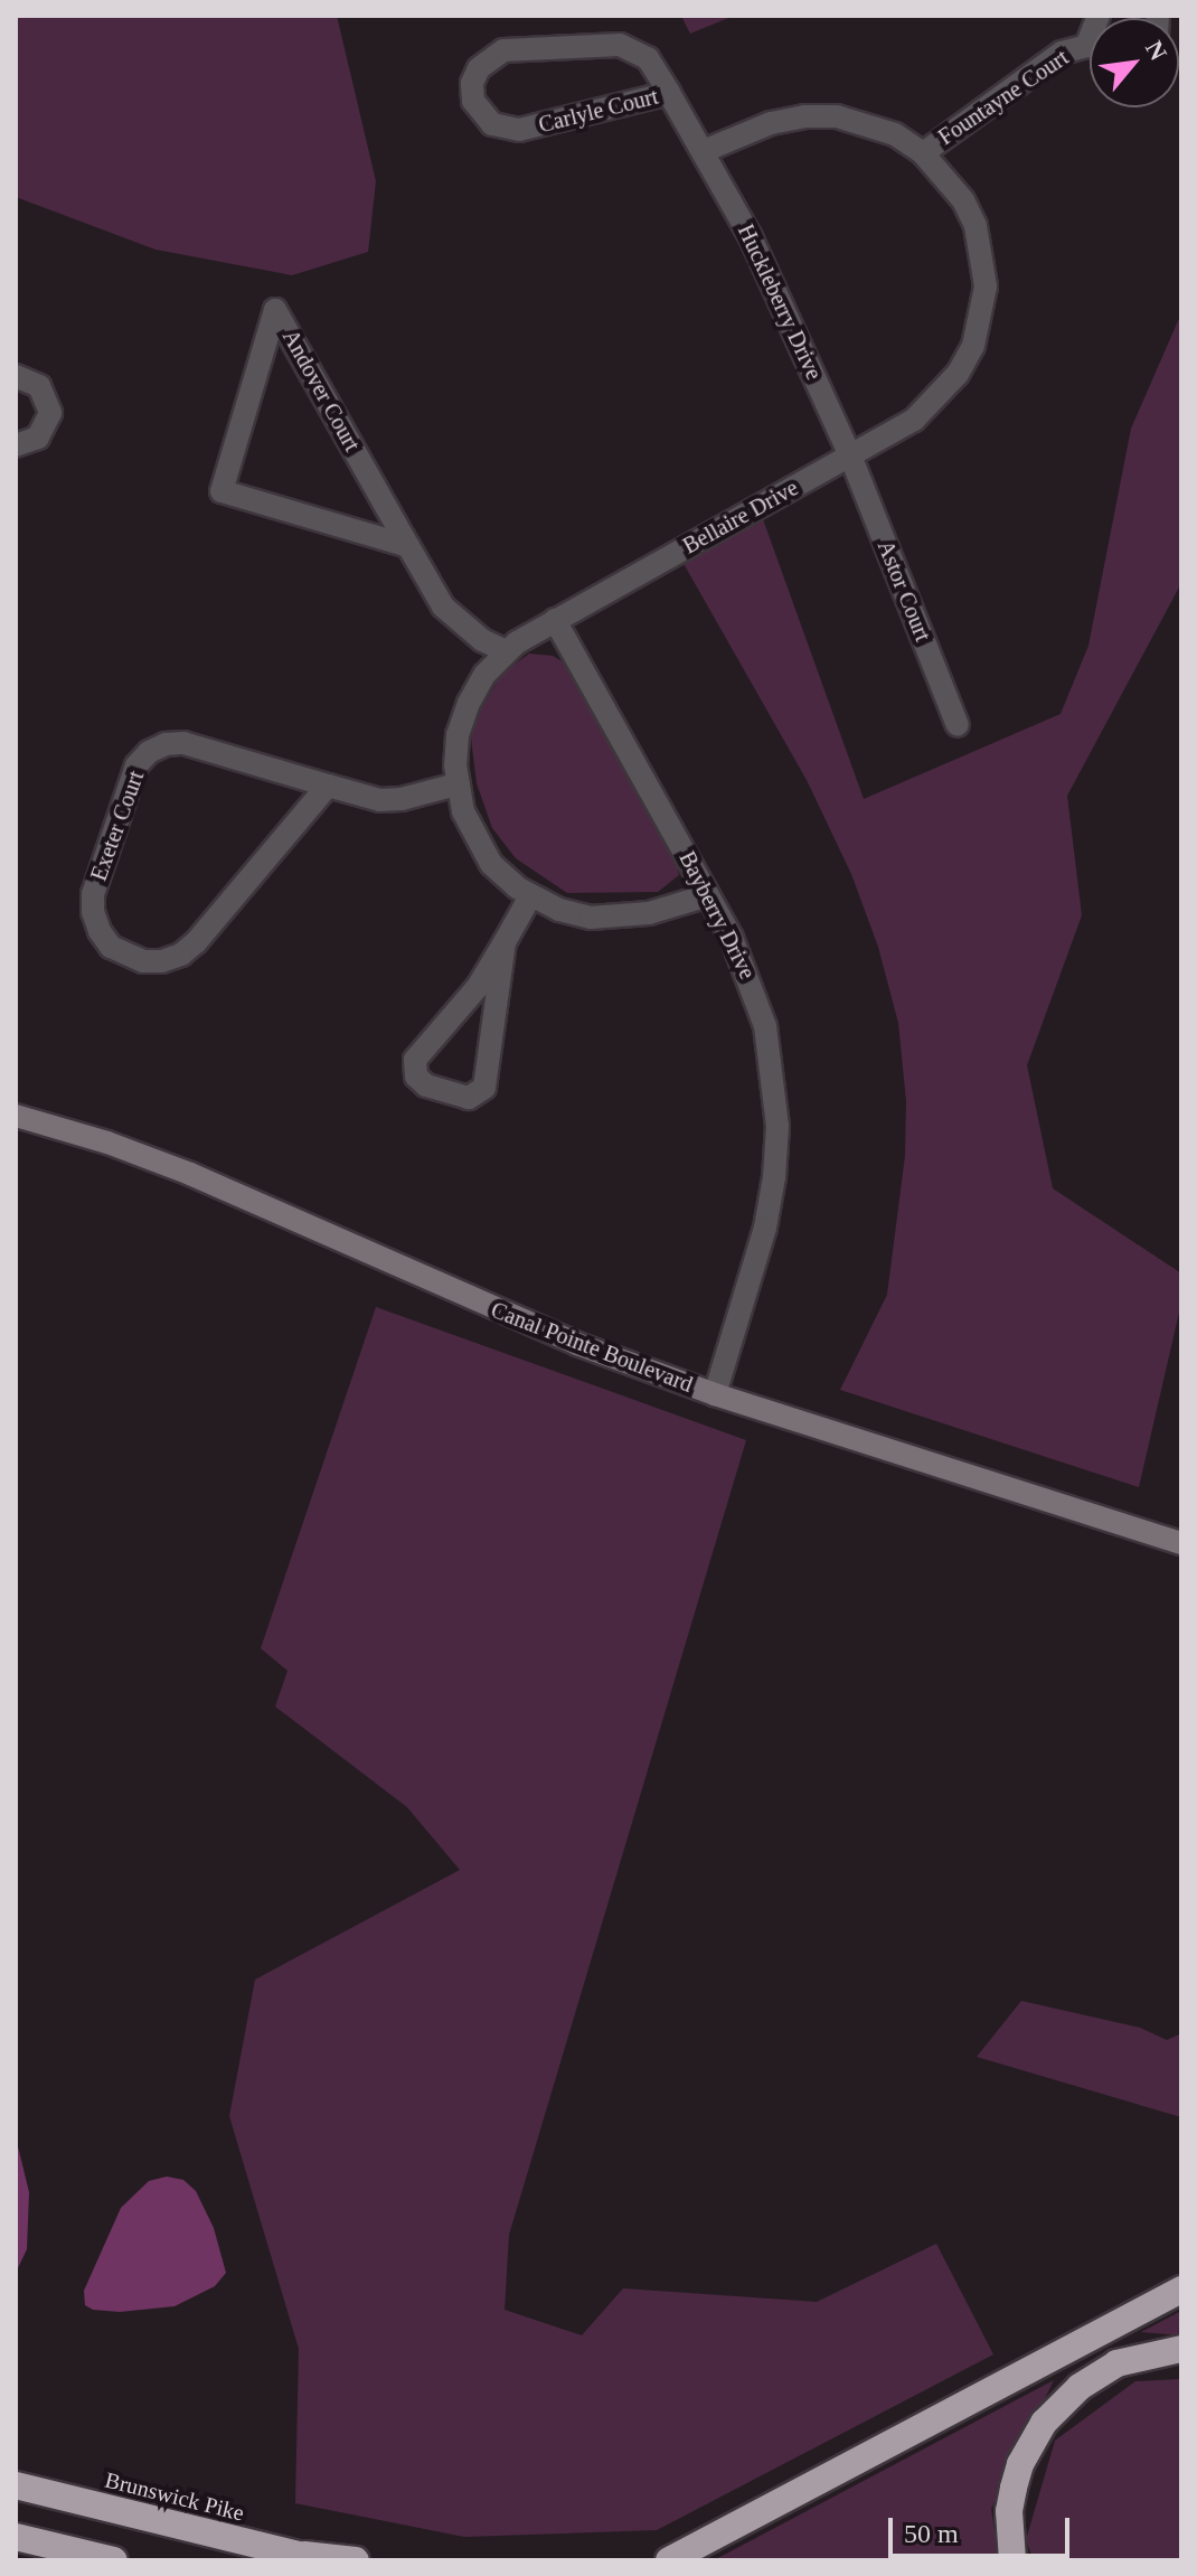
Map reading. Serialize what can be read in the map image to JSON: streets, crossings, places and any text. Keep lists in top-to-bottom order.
{
  "streets": {
    "highway": ["Brunswick Pike"],
    "street": [
      "Fountayne Court",
      "Carlyle Court",
      "Huckleberry Drive",
      "Andover Court",
      "Bellaire Drive",
      "Astor Court",
      "Exeter Court",
      "Bayberry Drive",
      "Canal Pointe Boulevard"
    ]
  },
  "crossings": [
    ["Fountayne Court", "Bellaire Drive"],
    ["Carlyle Court", "Huckleberry Drive"],
    ["Carlyle Court", "Bellaire Drive"],
    ["Huckleberry Drive", "Bellaire Drive"],
    ["Huckleberry Drive", "Astor Court"],
    ["Bellaire Drive", "Astor Court"],
    ["Bellaire Drive", "Exeter Court"],
    ["Bellaire Drive", "Bayberry Drive"],
    ["Bayberry Drive", "Canal Pointe Boulevard"]
  ],
  "scale_bar": "50 m",
  "north": "top right"
}
